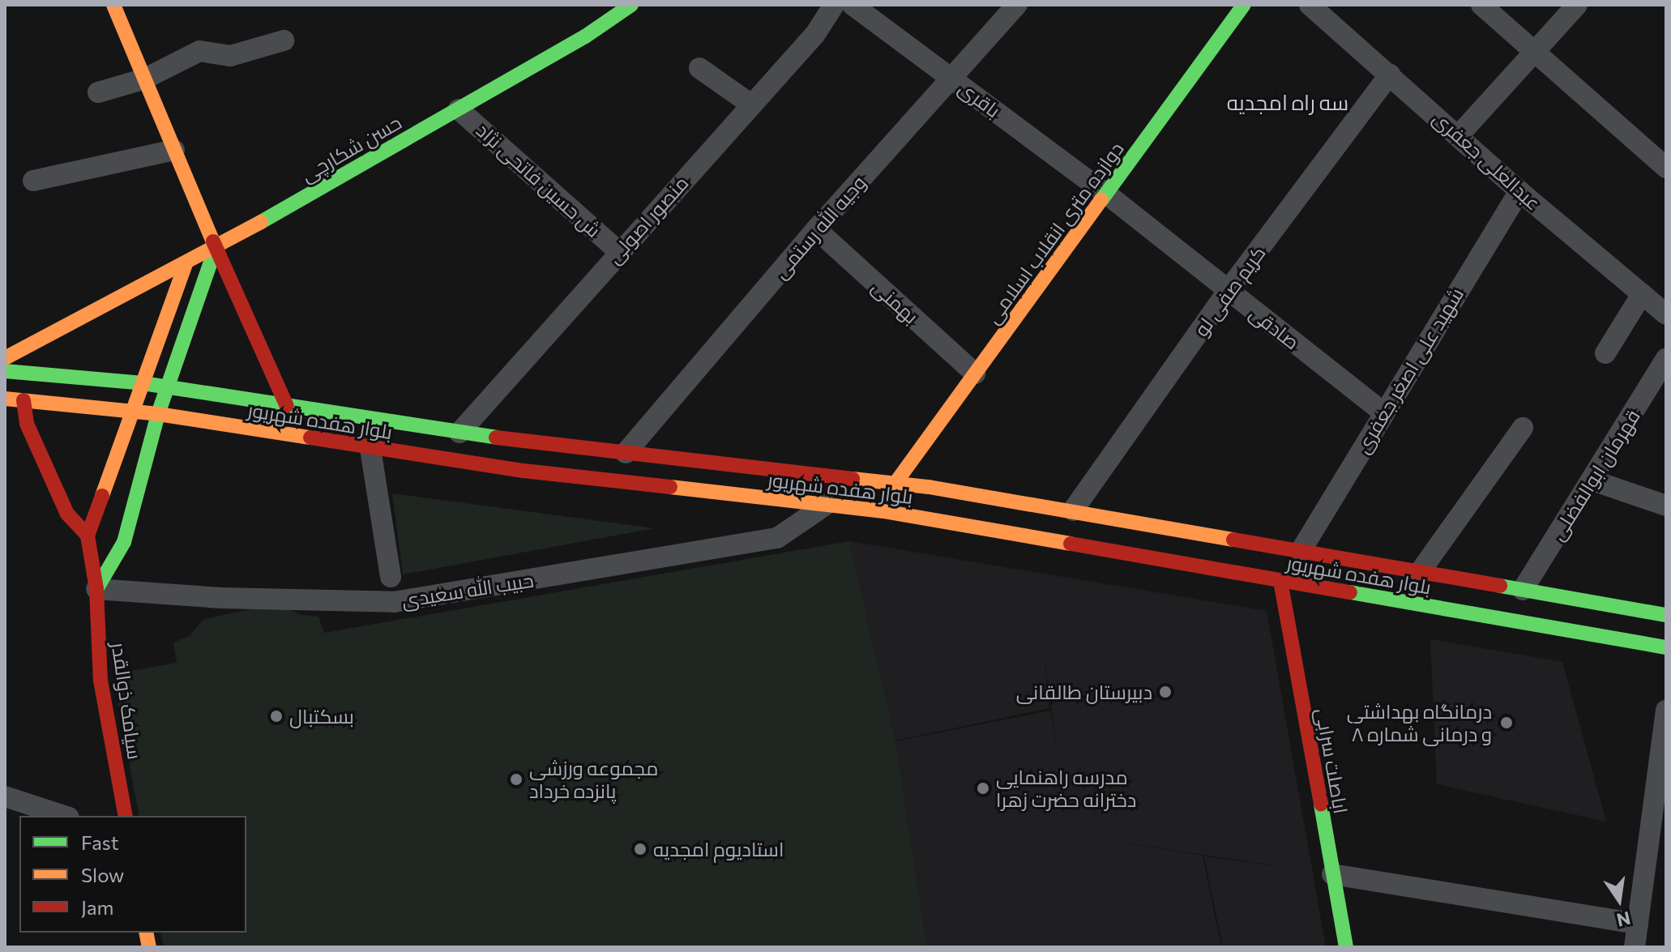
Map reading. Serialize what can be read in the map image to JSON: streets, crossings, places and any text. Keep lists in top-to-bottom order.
{
  "streets": {
    "main road": [
      "حسن شکارچی",
      "دوازده متری انقلاب اسلامی",
      "بلوار هفده شهریور",
      "سیامک ذوالقدر",
      "اباصلت سرابی"
    ],
    "street": [
      "باقری",
      "عبدالعلی جعفری",
      "ش حسین فاتحی نژاد",
      "منصور اصولی",
      "وجیه الله رستمی",
      "کریم صفی لو",
      "بهمنی",
      "صادقی",
      "شهید علی اصغر جعفری",
      "قهرمان ابوالفضلی",
      "حبیب الله سعیدی"
    ]
  },
  "crossings": [
    ["باقری", "وجیه الله رستمی"],
    ["باقری", "دوازده متری انقلاب اسلامی"],
    ["باقری", "صادقی"],
    ["حسن شکارچی", "ش حسین فاتحی نژاد"],
    ["عبدالعلی جعفری", "کریم صفی لو"],
    ["عبدالعلی جعفری", "شهید علی اصغر جعفری"],
    ["ش حسین فاتحی نژاد", "منصور اصولی"],
    ["منصور اصولی", "بلوار هفده شهریور"],
    ["وجیه الله رستمی", "بهمنی"],
    ["وجیه الله رستمی", "بلوار هفده شهریور"],
    ["دوازده متری انقلاب اسلامی", "بهمنی"],
    ["دوازده متری انقلاب اسلامی", "صادقی"],
    ["دوازده متری انقلاب اسلامی", "بلوار هفده شهریور"],
    ["کریم صفی لو", "صادقی"],
    ["کریم صفی لو", "بلوار هفده شهریور"],
    ["صادقی", "شهید علی اصغر جعفری"],
    ["شهید علی اصغر جعفری", "بلوار هفده شهریور"],
    ["بلوار هفده شهریور", "قهرمان ابوالفضلی"],
    ["بلوار هفده شهریور", "حبیب الله سعیدی"],
    ["بلوار هفده شهریور", "سیامک ذوالقدر"],
    ["بلوار هفده شهریور", "اباصلت سرابی"],
    ["حبیب الله سعیدی", "سیامک ذوالقدر"]
  ],
  "districts": ["سه راه امجدیه"],
  "places": [
    "دبیرستان طالقانی",
    "بسکتبال",
    "درمانگاه بهداشتی و درمانی شماره ۸",
    "مجموعه ورزشی پانزده خرداد",
    "مدرسه راهنمایی دخترانه حضرت زهرا",
    "استادیوم امجدیه"
  ],
  "legend": ["Fast", "Slow", "Jam"],
  "north": "bottom"
}
